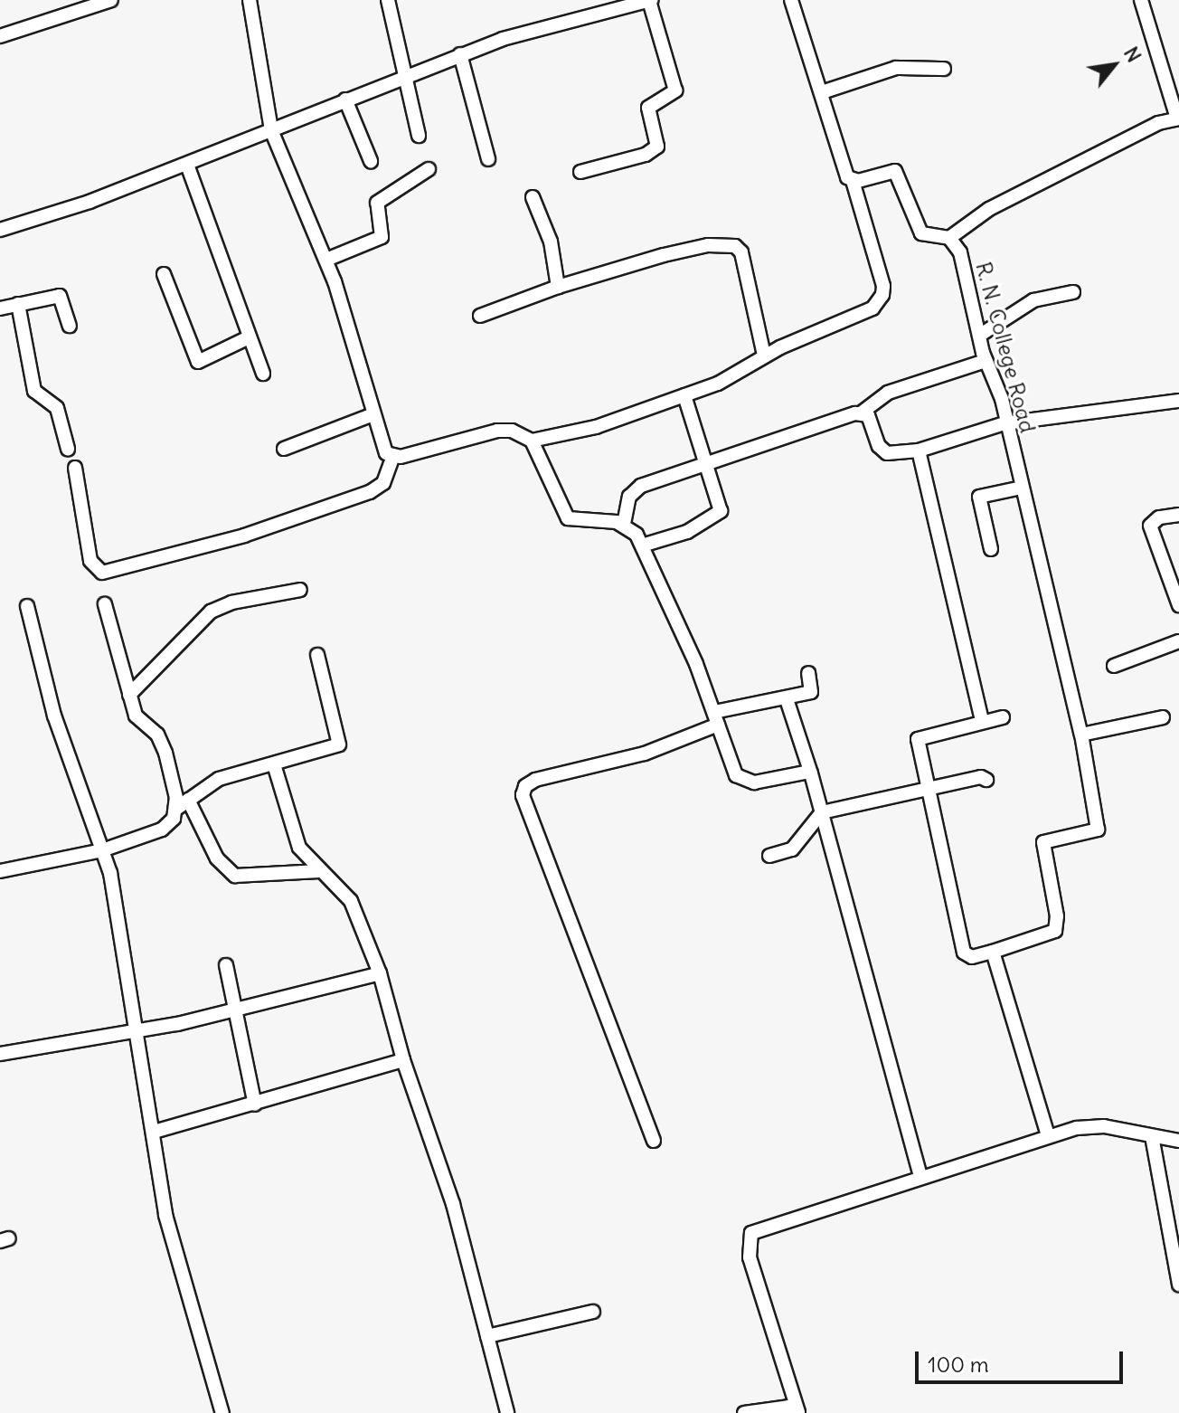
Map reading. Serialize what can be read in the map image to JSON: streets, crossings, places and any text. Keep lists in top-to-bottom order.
{
  "streets": {
    "street": ["R. N. College Road"]
  },
  "scale_bar": "100 m",
  "north": "top right"
}
